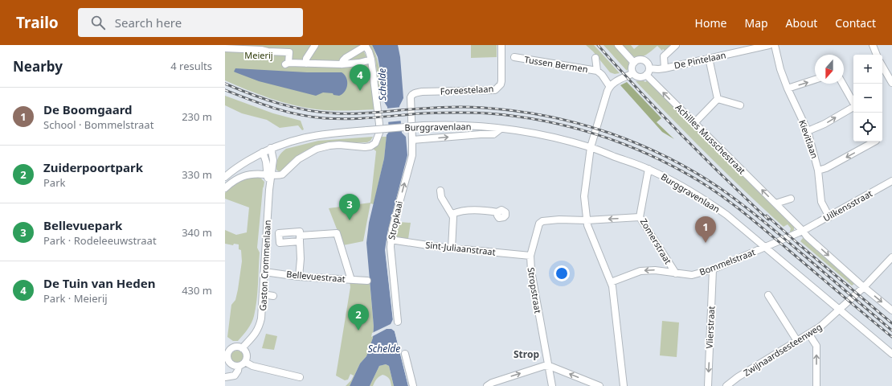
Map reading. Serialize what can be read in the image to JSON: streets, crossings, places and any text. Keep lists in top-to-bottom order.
{
  "streets": {
    "street": [
      "De Pintelaan",
      "Tussen Bermen",
      "Foreestelaan",
      "Burggravenlaan",
      "Achilles Musschestraat",
      "Kievitlaan",
      "Uilkensstraat",
      "Stropkaai",
      "Zomerstraat",
      "Sint-Juliaanstraat",
      "Bommelstraat",
      "Gaston Crommenlaan",
      "Bellevuestraat",
      "Stropstraat",
      "Vlierstraat",
      "Zwijnaardsesteenweg"
    ]
  },
  "crossings": [
    ["De Pintelaan", "Achilles Musschestraat"],
    ["Foreestelaan", "Stropkaai"],
    ["Burggravenlaan", "Stropkaai"],
    ["Burggravenlaan", "Zomerstraat"],
    ["Burggravenlaan", "Bommelstraat"],
    ["Burggravenlaan", "Gaston Crommenlaan"],
    ["Burggravenlaan", "Zwijnaardsesteenweg"],
    ["Achilles Musschestraat", "Uilkensstraat"],
    ["Achilles Musschestraat", "Bommelstraat"],
    ["Achilles Musschestraat", "Zwijnaardsesteenweg"],
    ["Kievitlaan", "Uilkensstraat"],
    ["Uilkensstraat", "Bommelstraat"],
    ["Stropkaai", "Sint-Juliaanstraat"],
    ["Zomerstraat", "Bommelstraat"],
    ["Sint-Juliaanstraat", "Stropstraat"],
    ["Bommelstraat", "Vlierstraat"],
    ["Gaston Crommenlaan", "Bellevuestraat"]
  ],
  "one_way": ["Stropkaai", "Vlierstraat"],
  "districts": ["Strop"],
  "water": ["Schelde"],
  "parks": ["Meierij"],
  "north": "bottom",
  "page": {
    "header": "Trailo",
    "search": "Search here",
    "nav": [
      "Home",
      "Map",
      "About",
      "Contact"
    ],
    "heading": ["Nearby", "4 results"],
    "map_buttons": ["+", "−"],
    "pins": [
      "4",
      "3",
      "1",
      "2"
    ],
    "list": [
      {
        "mark": "1",
        "name": "De Boomgaard",
        "note": "School · Bommelstraat",
        "value": "230 m"
      },
      {
        "mark": "2",
        "name": "Zuiderpoortpark",
        "note": "Park",
        "value": "330 m"
      },
      {
        "mark": "3",
        "name": "Bellevuepark",
        "note": "Park · Rodeleeuwstraat",
        "value": "340 m"
      },
      {
        "mark": "4",
        "name": "De Tuin van Heden",
        "note": "Park · Meierij",
        "value": "430 m"
      }
    ]
  }
}
